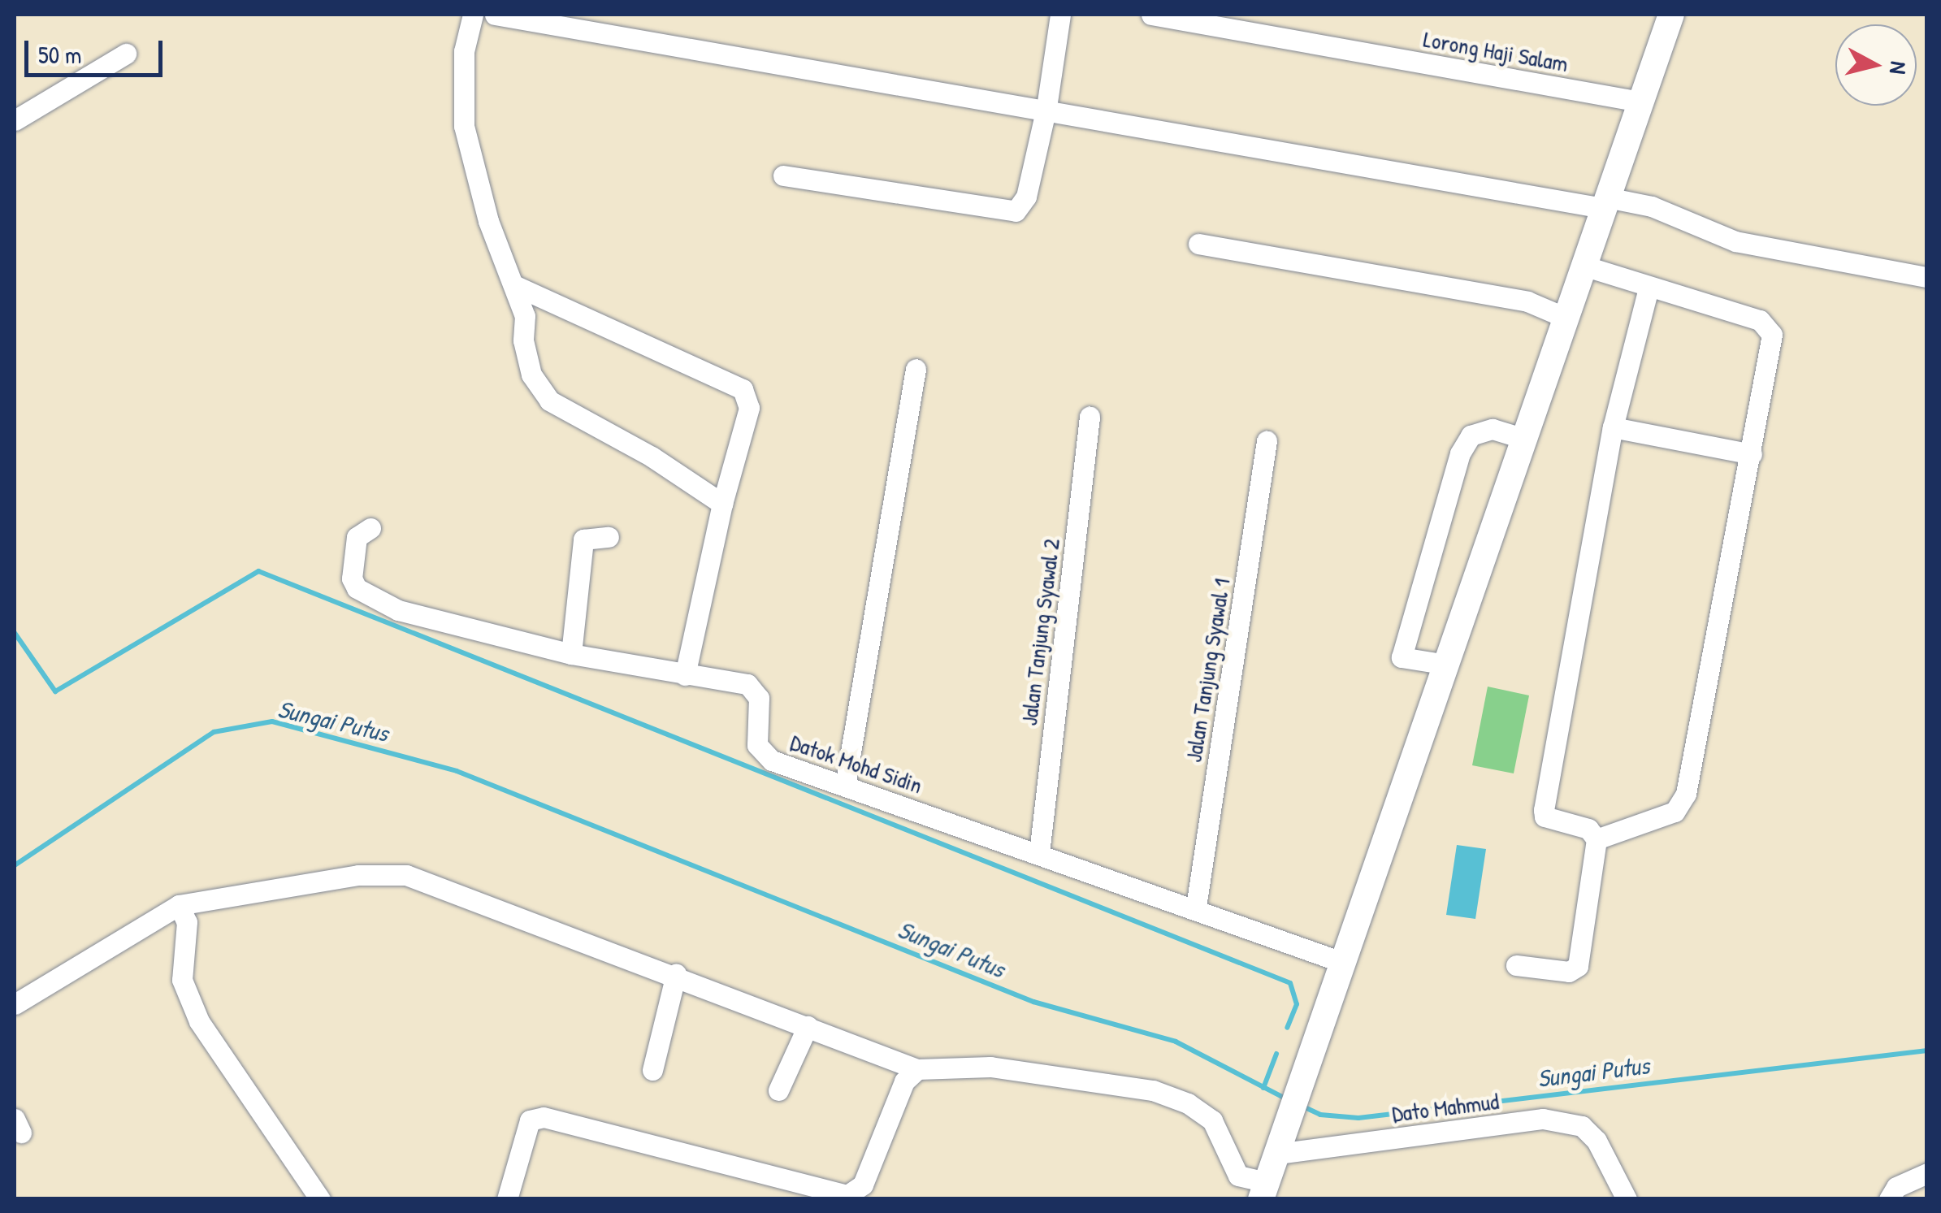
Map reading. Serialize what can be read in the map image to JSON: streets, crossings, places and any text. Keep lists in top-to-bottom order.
{
  "streets": {
    "street": [
      "Lorong Haji Salam",
      "Jalan Tanjung Syawal 2",
      "Jalan Tanjung Syawal 1",
      "Datok Mohd Sidin",
      "Dato Mahmud"
    ]
  },
  "crossings": [
    ["Jalan Tanjung Syawal 2", "Datok Mohd Sidin"],
    ["Jalan Tanjung Syawal 1", "Datok Mohd Sidin"]
  ],
  "water": ["Sungai Putus"],
  "scale_bar": "50 m",
  "north": "right"
}
